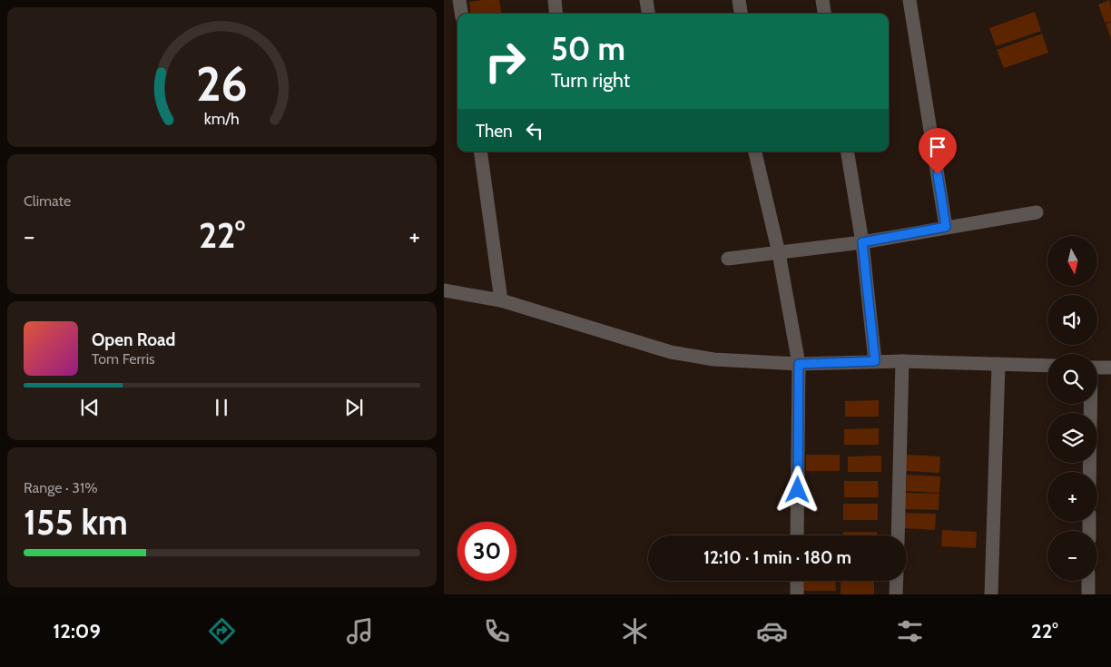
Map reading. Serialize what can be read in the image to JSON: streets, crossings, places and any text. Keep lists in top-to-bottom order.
{
  "north": "bottom",
  "page": {
    "turn": ["50 m", "Turn right"],
    "then": "Then",
    "tile": [
      "Climate",
      ["Range · 31%", "155 km"]
    ],
    "heat": ["−", "22°", "+"],
    "map_buttons": ["+", "−"],
    "song": ["Open Road", "Tom Ferris"],
    "limit": "30",
    "trip": "12:10 · 1 min · 180 m",
    "tabs": ["12:09", "22°"],
    "gauge": ["26", "km/h"]
  }
}
